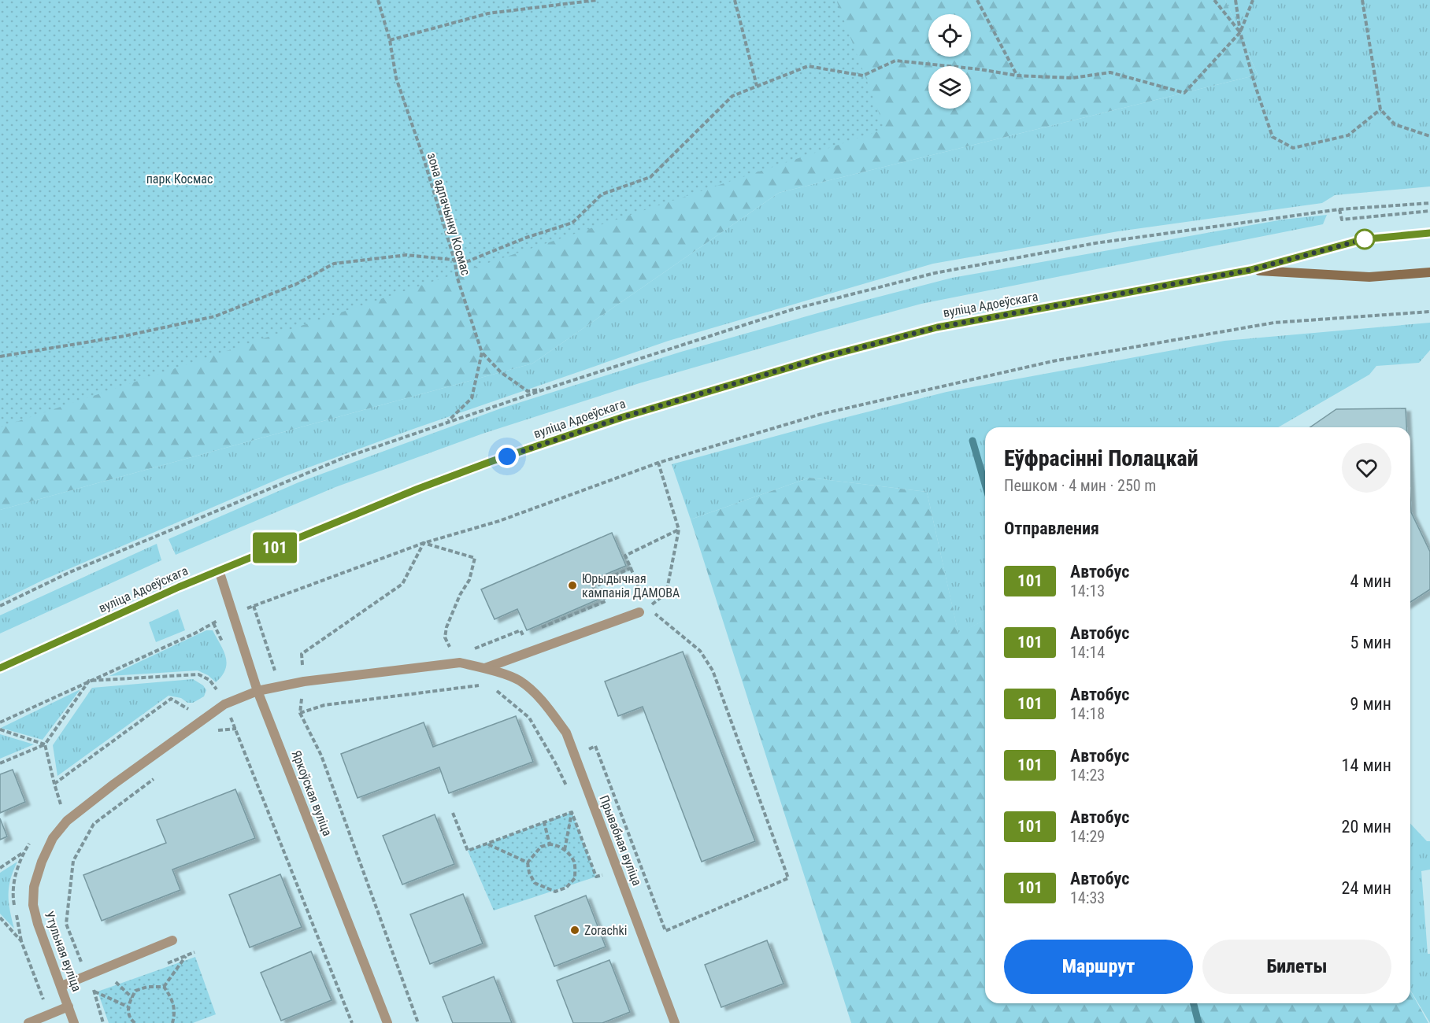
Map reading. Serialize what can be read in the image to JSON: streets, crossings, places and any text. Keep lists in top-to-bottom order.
{
  "streets": {
    "main road": ["вуліца Адоеўскага"],
    "street": ["Яркоўская вуліца", "Прывабная вуліца", "Утульная вуліца"],
    "path": ["зона адпачынку Космас"]
  },
  "crossings": [
    ["вуліца Адоеўскага", "Яркоўская вуліца"],
    ["Яркоўская вуліца", "Утульная вуліца"],
    ["Прывабная вуліца", "Утульная вуліца"]
  ],
  "parks": ["парк Космас"],
  "places": ["Юрыдычная кампанія ДАМОВА", "Zorachki"],
  "lines": ["bus line 101"],
  "page": {
    "on_map": "101",
    "heading": [
      ["Еўфрасінні Полацкай", "Пешком · 4 мин · 250 m"],
      "Отправления"
    ],
    "list": [
      {
        "mark": "101",
        "name": "Автобус",
        "note": "14:13",
        "value": "4 мин"
      },
      {
        "mark": "101",
        "name": "Автобус",
        "note": "14:14",
        "value": "5 мин"
      },
      {
        "mark": "101",
        "name": "Автобус",
        "note": "14:18",
        "value": "9 мин"
      },
      {
        "mark": "101",
        "name": "Автобус",
        "note": "14:23",
        "value": "14 мин"
      },
      {
        "mark": "101",
        "name": "Автобус",
        "note": "14:29",
        "value": "20 мин"
      },
      {
        "mark": "101",
        "name": "Автобус",
        "note": "14:33",
        "value": "24 мин"
      }
    ],
    "buttons": ["Маршрут", "Билеты"]
  }
}
